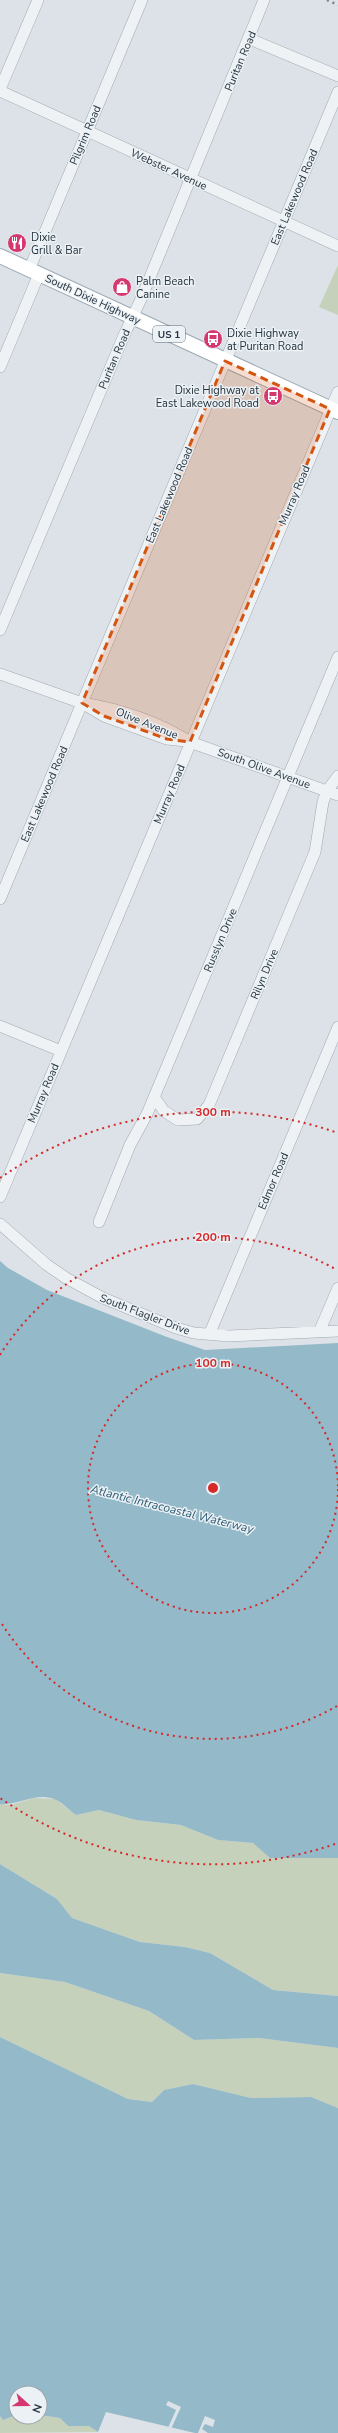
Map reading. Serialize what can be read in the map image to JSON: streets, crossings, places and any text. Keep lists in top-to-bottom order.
{
  "streets": {
    "main road": ["South Dixie Highway", "US 1"],
    "street": [
      "Puritan Road",
      "Pilgrim Road",
      "Webster Avenue",
      "East Lakewood Road",
      "Murray Road",
      "Olive Avenue",
      "South Olive Avenue",
      "Russlyn Drive",
      "Rilyn Drive",
      "Edmor Road",
      "South Flagler Drive"
    ]
  },
  "crossings": [
    ["Puritan Road", "Webster Avenue"],
    ["Puritan Road", "South Dixie Highway"],
    ["Pilgrim Road", "Webster Avenue"],
    ["Pilgrim Road", "South Dixie Highway"],
    ["Webster Avenue", "East Lakewood Road"],
    ["East Lakewood Road", "South Dixie Highway"],
    ["East Lakewood Road", "Olive Avenue"],
    ["South Dixie Highway", "Murray Road"],
    ["Murray Road", "Olive Avenue"],
    ["Murray Road", "South Olive Avenue"],
    ["Olive Avenue", "South Olive Avenue"],
    ["South Olive Avenue", "Russlyn Drive"],
    ["South Olive Avenue", "Rilyn Drive"],
    ["Russlyn Drive", "Rilyn Drive"],
    ["Edmor Road", "South Flagler Drive"]
  ],
  "water": ["Atlantic Intracoastal Waterway"],
  "places": {
    "restaurant": ["Dixie Grill & Bar"],
    "shop": ["Palm Beach Canine"],
    "bus stop": ["Dixie Highway at Puritan Road", "Dixie Highway at East Lakewood Road"]
  },
  "north": "right",
  "rings": ["300 m", "200 m", "100 m"]
}
